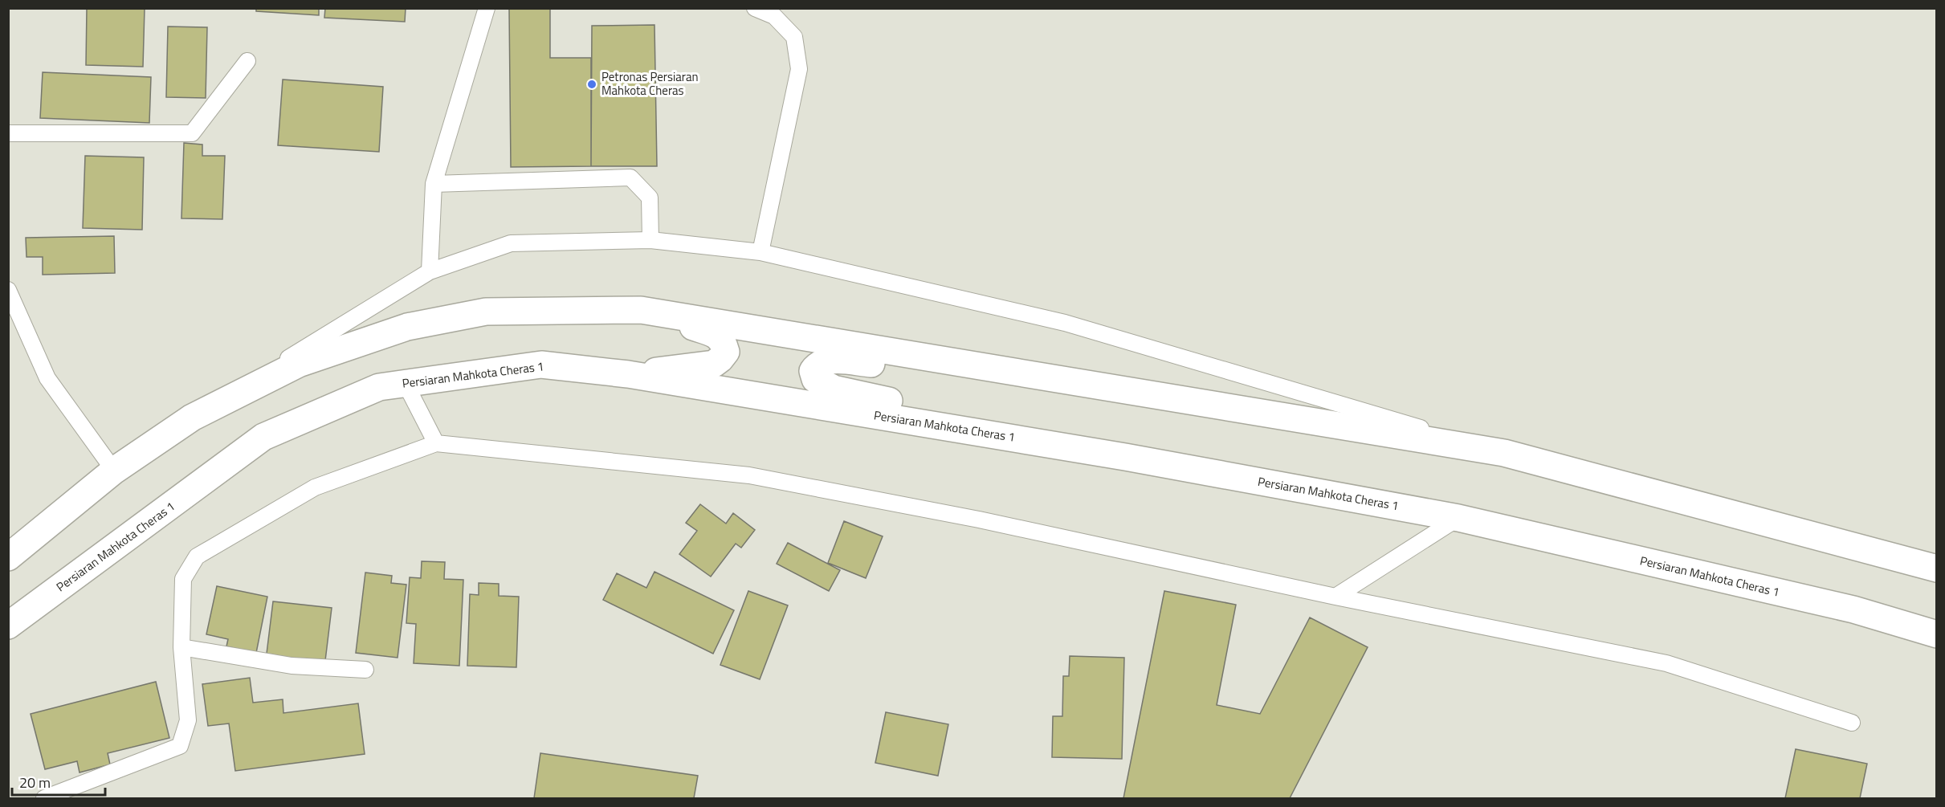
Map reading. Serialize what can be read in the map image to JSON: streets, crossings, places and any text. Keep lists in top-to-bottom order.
{
  "streets": {
    "main road": ["Persiaran Mahkota Cheras 1"]
  },
  "places": ["Petronas Persiaran Mahkota Cheras"],
  "scale_bar": "20 m"
}
